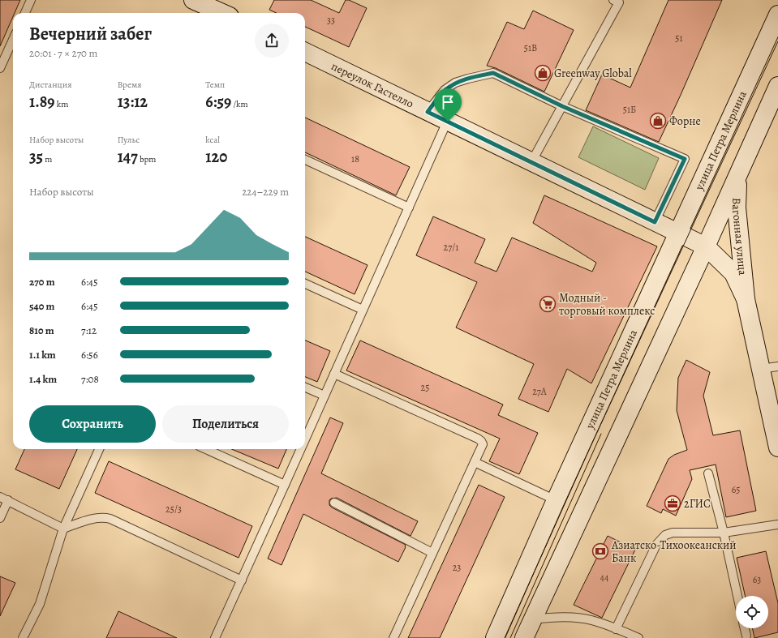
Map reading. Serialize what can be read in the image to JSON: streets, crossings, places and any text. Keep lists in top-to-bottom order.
{
  "streets": {
    "main road": ["переулок Гастелло", "улица Петра Мерлина", "Вагонная улица"]
  },
  "crossings": [
    ["переулок Гастелло", "улица Петра Мерлина"],
    ["переулок Гастелло", "Вагонная улица"]
  ],
  "places": {
    "shop": ["Greenway Global", "Форне"],
    "supermarket": ["Модный - торговый комплекс"],
    "office": ["2ГИС"],
    "bank": ["Азиатско-Тихоокеанский Банк"]
  },
  "house_numbers": [
    "33",
    "51",
    "51В",
    "51Б",
    "18",
    "27/1",
    "25",
    "27А",
    "65",
    "25/3",
    "23",
    "44",
    "63"
  ],
  "page": {
    "heading": ["Вечерний забег", "20:01 · 7 × 270 m"],
    "stats": [
      ["Дистанция", "1.89 km"],
      ["Время", "13:12"],
      ["Темп", "6:59 /km"],
      ["Набор высоты", "35 m"],
      ["Пульс", "147 bpm"],
      ["kcal", "120"]
    ],
    "chart": ["Набор высоты", "224–229 m"],
    "list": [
      {
        "name": "270 m",
        "note": "6:45"
      },
      {
        "name": "540 m",
        "note": "6:45"
      },
      {
        "name": "810 m",
        "note": "7:12"
      },
      {
        "name": "1.1 km",
        "note": "6:56"
      },
      {
        "name": "1.4 km",
        "note": "7:08"
      }
    ],
    "buttons": ["Сохранить", "Поделиться"]
  }
}
